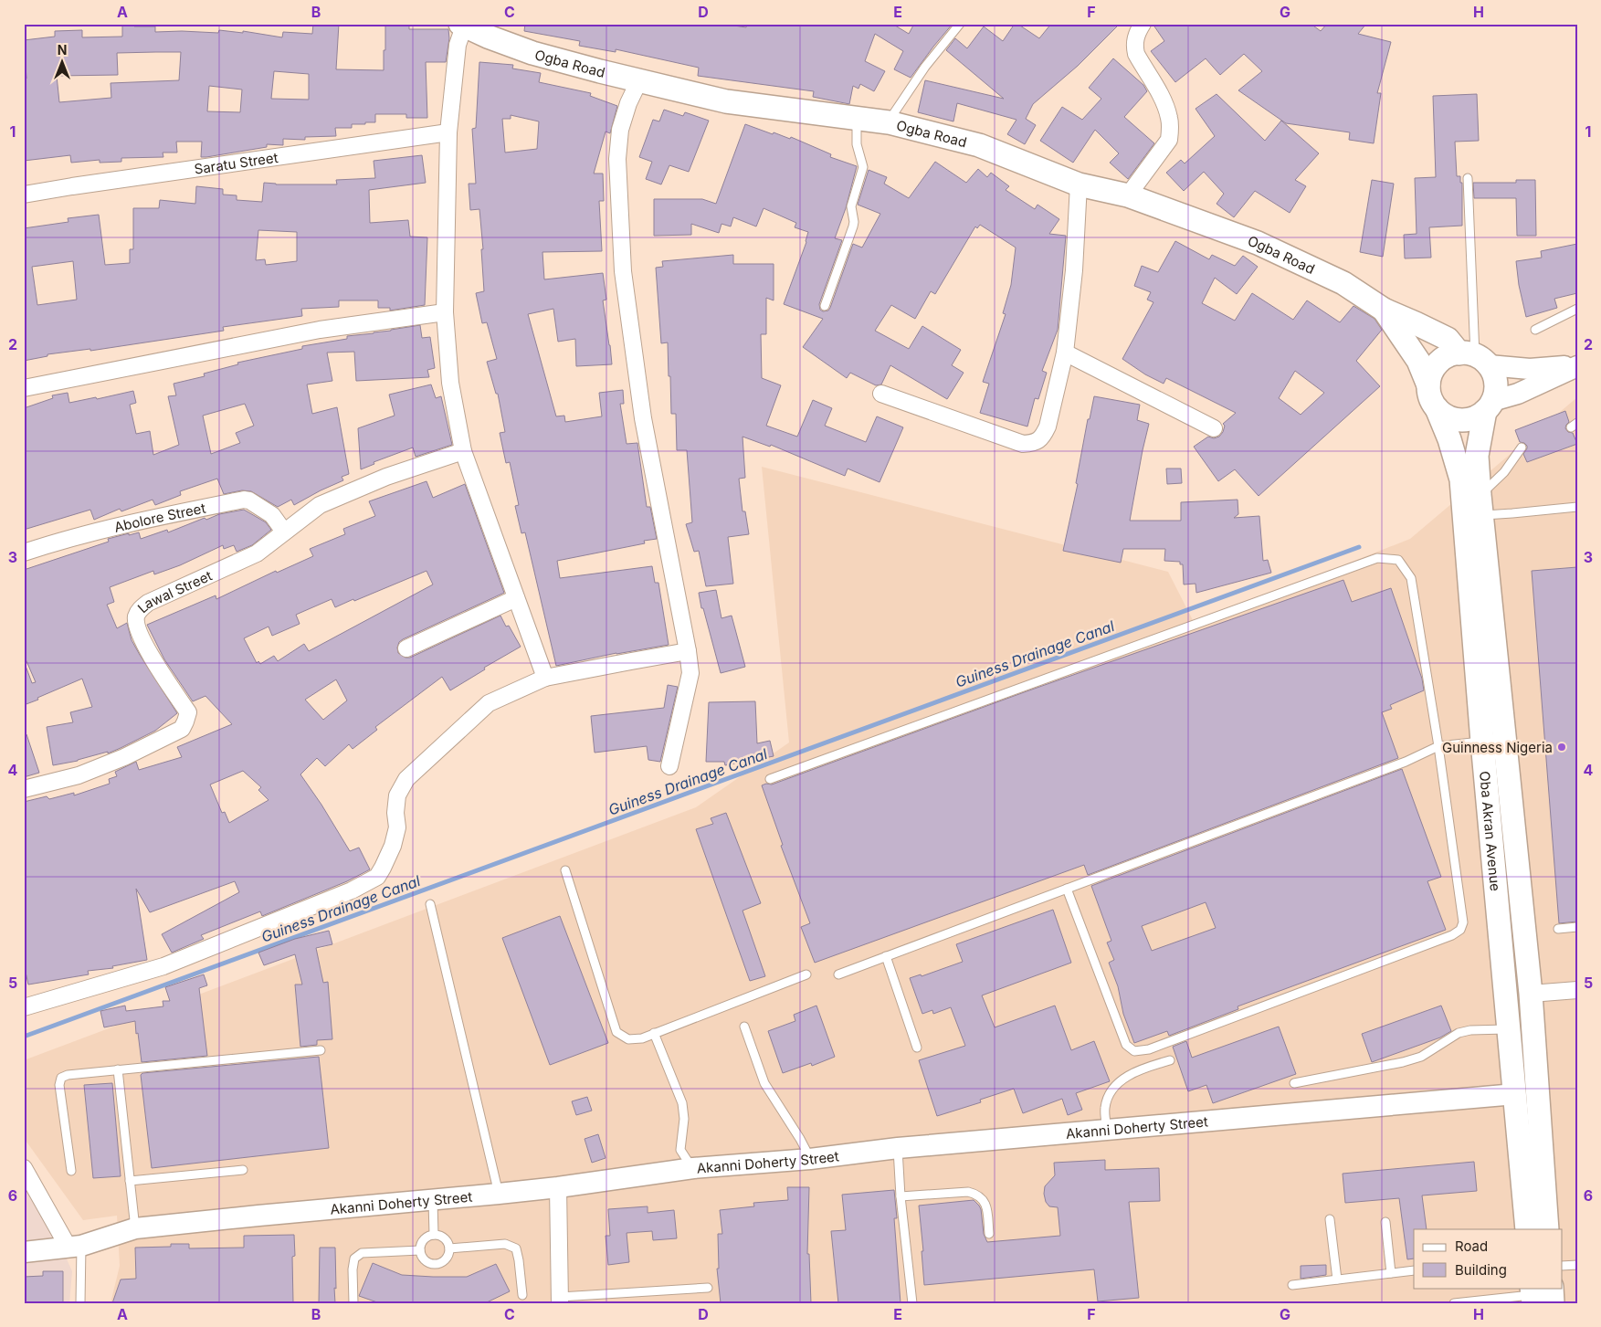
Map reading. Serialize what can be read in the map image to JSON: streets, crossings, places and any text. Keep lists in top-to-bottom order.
{
  "streets": {
    "main road": ["Ogba Road", "Oba Akran Avenue"],
    "street": [
      "Saratu Street",
      "Abolore Street",
      "Lawal Street",
      "Akanni Doherty Street"
    ]
  },
  "crossings": [
    ["Ogba Road", "Oba Akran Avenue"],
    ["Abolore Street", "Lawal Street"],
    ["Oba Akran Avenue", "Akanni Doherty Street"]
  ],
  "water": ["Guiness Drainage Canal"],
  "places": ["Guinness Nigeria"],
  "legend": ["Road", "Building"],
  "north": "top",
  "grid": {
    "columns": [
      "A",
      "B",
      "C",
      "D",
      "E",
      "F",
      "G",
      "H"
    ],
    "rows": [
      "1",
      "2",
      "3",
      "4",
      "5",
      "6"
    ]
  }
}
